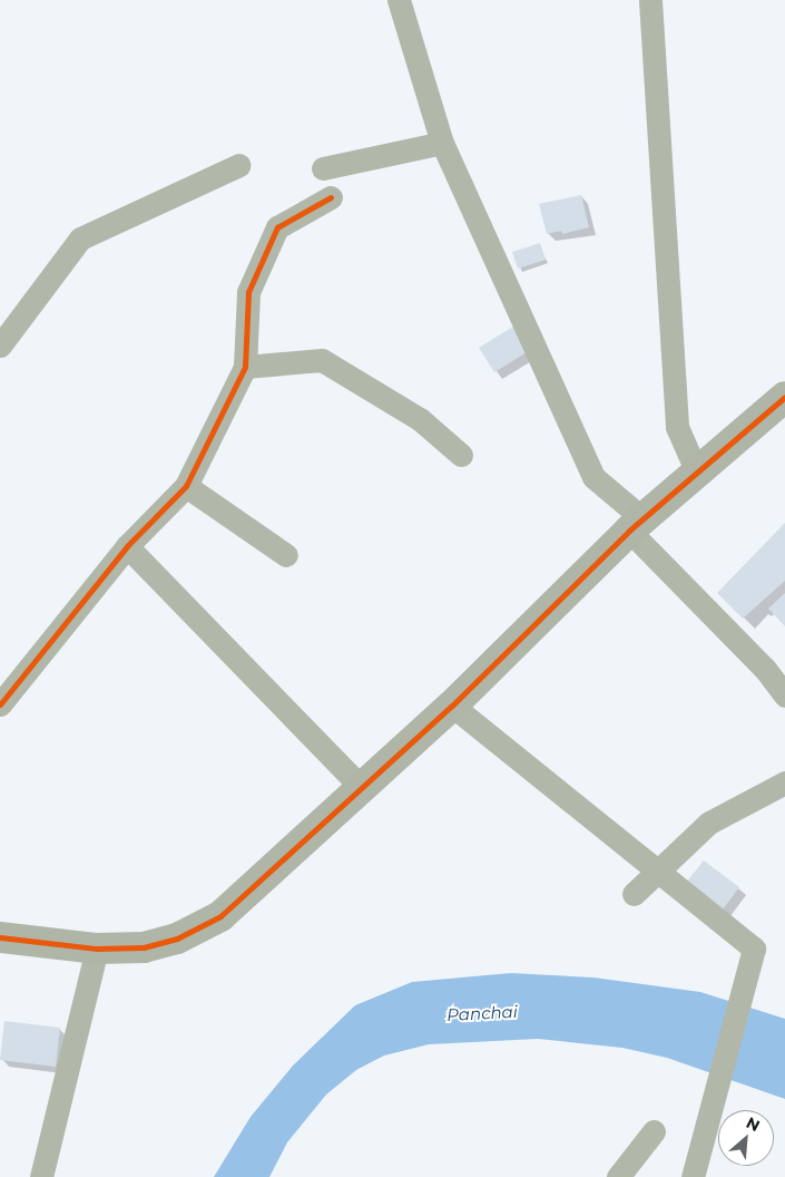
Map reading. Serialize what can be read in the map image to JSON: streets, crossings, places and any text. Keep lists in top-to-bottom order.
{
  "water": ["Panchai"],
  "north": "top right"
}
